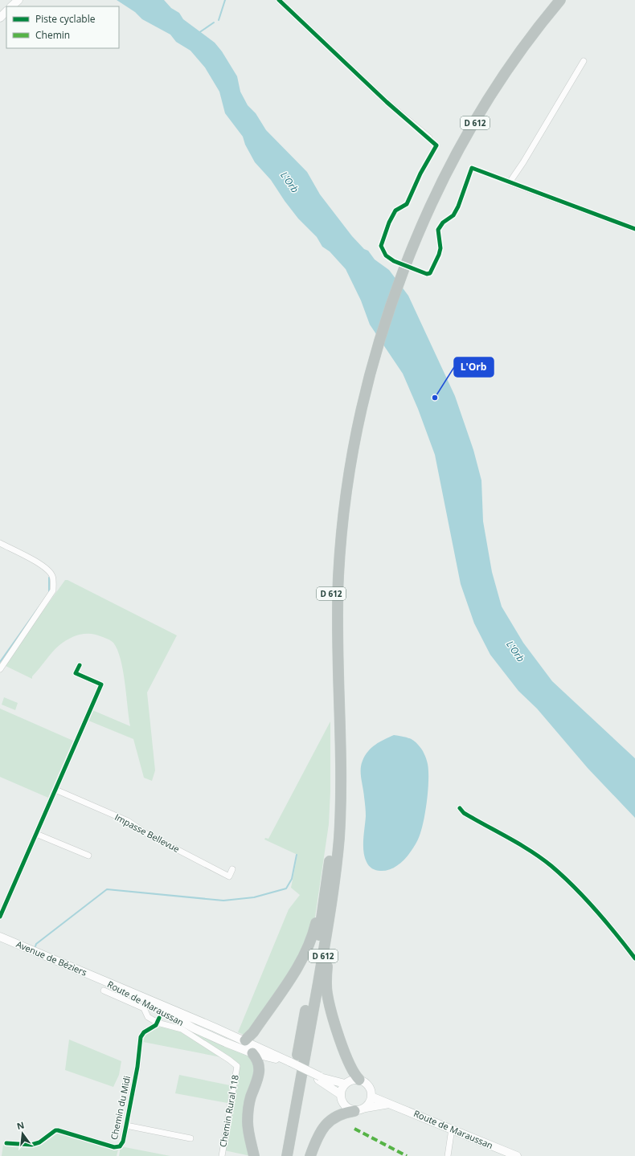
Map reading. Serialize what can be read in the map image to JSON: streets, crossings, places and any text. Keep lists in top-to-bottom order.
{
  "streets": {
    "highway": ["D 612"],
    "main road": ["Avenue de Béziers", "Route de Maraussan"],
    "street": ["Impasse Bellevue", "Chemin du Midi", "Chemin Rural 118"]
  },
  "crossings": [
    ["Avenue de Béziers", "Route de Maraussan"],
    ["Route de Maraussan", "Chemin du Midi"],
    ["Chemin du Midi", "Chemin Rural 118"]
  ],
  "water": ["L'Orb"],
  "places": ["L'Orb"],
  "legend": ["Piste cyclable", "Chemin"],
  "north": "top"
}
